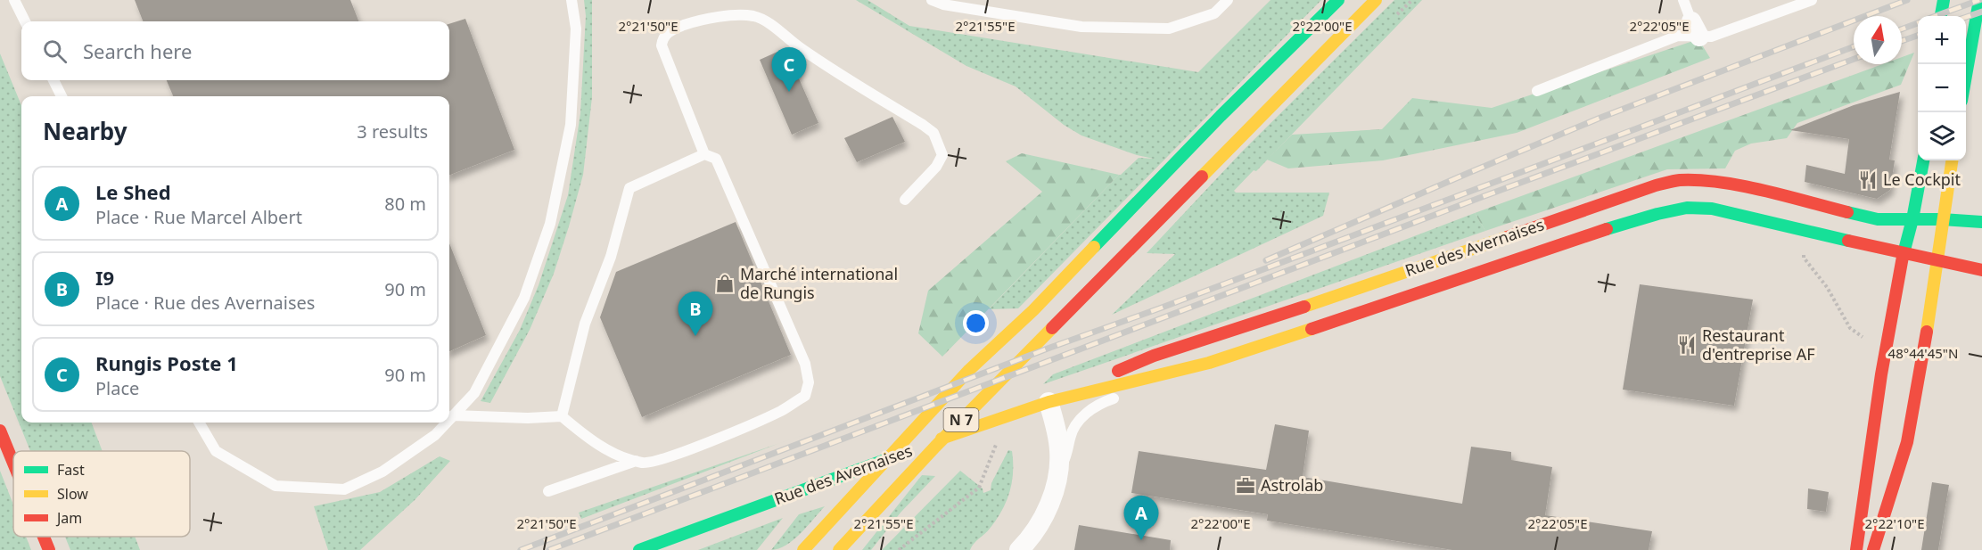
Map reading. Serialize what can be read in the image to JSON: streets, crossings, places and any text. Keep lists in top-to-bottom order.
{
  "streets": {
    "main road": ["Rue des Avernaises", "N 7"]
  },
  "places": {
    "restaurant": ["Le Cockpit", "Restaurant d'entreprise AF"],
    "shop": ["Marché international de Rungis"],
    "office": ["Astrolab"]
  },
  "legend": ["Fast", "Slow", "Jam"],
  "north": "top",
  "page": {
    "map_buttons": ["+", "−"],
    "search": "Search here",
    "pins": ["C", "B", "A"],
    "heading": ["Nearby", "3 results"],
    "list": [
      {
        "mark": "A",
        "name": "Le Shed",
        "note": "Place · Rue Marcel Albert",
        "value": "80 m"
      },
      {
        "mark": "B",
        "name": "I9",
        "note": "Place · Rue des Avernaises",
        "value": "90 m"
      },
      {
        "mark": "C",
        "name": "Rungis Poste 1",
        "note": "Place",
        "value": "90 m"
      }
    ]
  },
  "coordinates": [
    "2°21'50\"E",
    "2°21'55\"E",
    "2°22'00\"E",
    "2°22'05\"E",
    "48°44'45\"N",
    "2°22'10\"E"
  ]
}
